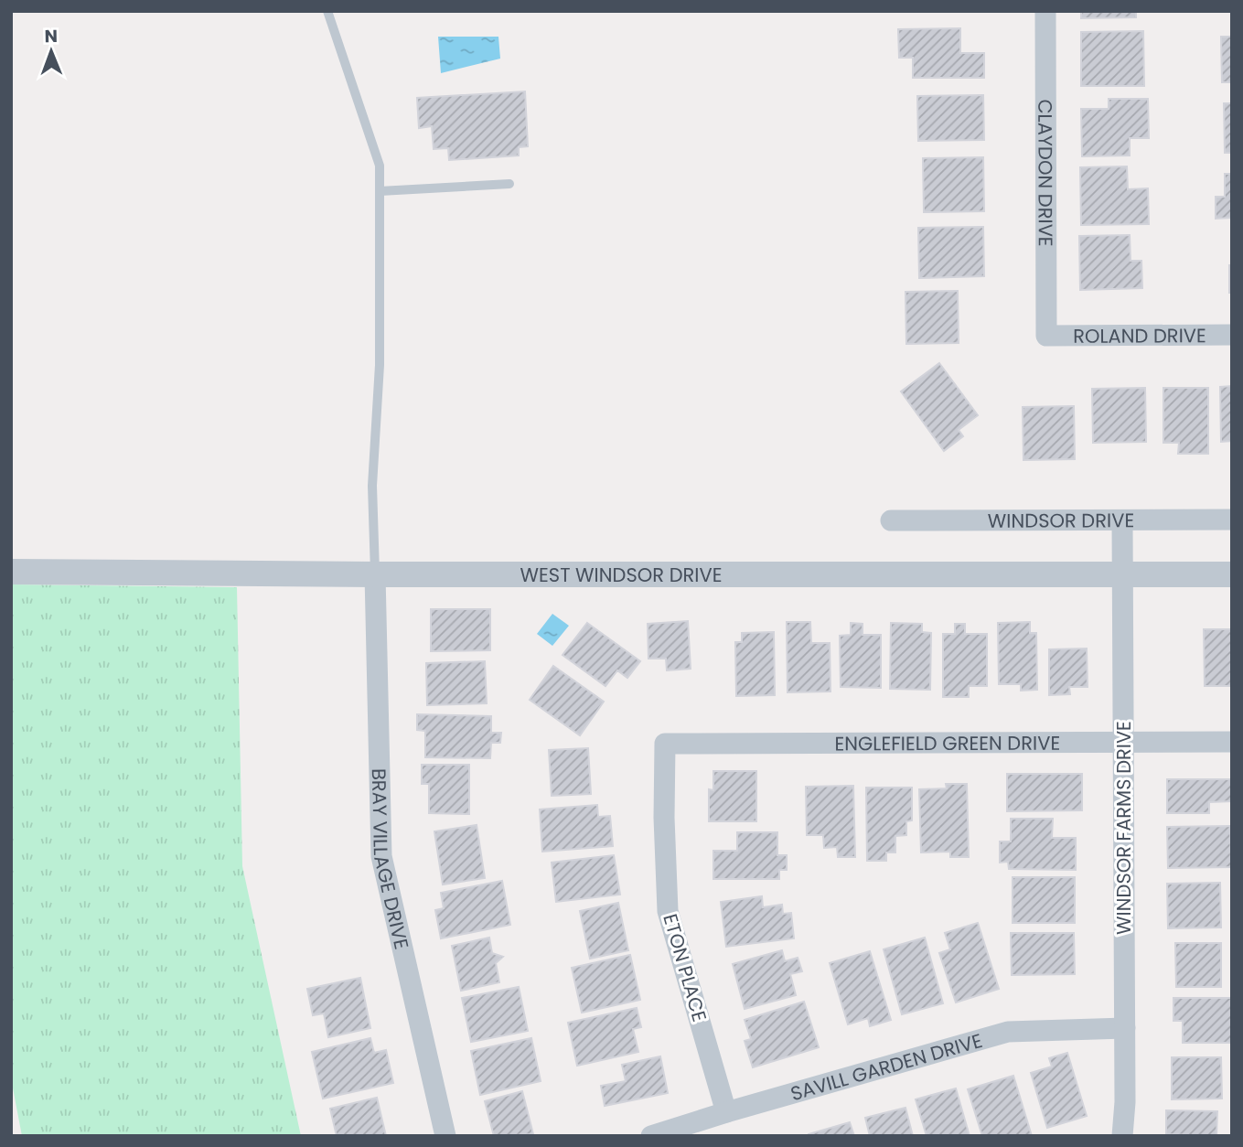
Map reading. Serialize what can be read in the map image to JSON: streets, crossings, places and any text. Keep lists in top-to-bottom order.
{
  "streets": {
    "street": [
      "CLAYDON DRIVE",
      "ROLAND DRIVE",
      "WINDSOR DRIVE",
      "WEST WINDSOR DRIVE",
      "ENGLEFIELD GREEN DRIVE",
      "WINDSOR FARMS DRIVE",
      "BRAY VILLAGE DRIVE",
      "ETON PLACE",
      "SAVILL GARDEN DRIVE"
    ]
  },
  "crossings": [
    ["CLAYDON DRIVE", "ROLAND DRIVE"],
    ["WINDSOR DRIVE", "WINDSOR FARMS DRIVE"],
    ["WEST WINDSOR DRIVE", "WINDSOR FARMS DRIVE"],
    ["WEST WINDSOR DRIVE", "BRAY VILLAGE DRIVE"],
    ["ENGLEFIELD GREEN DRIVE", "WINDSOR FARMS DRIVE"],
    ["ENGLEFIELD GREEN DRIVE", "ETON PLACE"],
    ["WINDSOR FARMS DRIVE", "SAVILL GARDEN DRIVE"],
    ["ETON PLACE", "SAVILL GARDEN DRIVE"]
  ],
  "north": "top"
}
